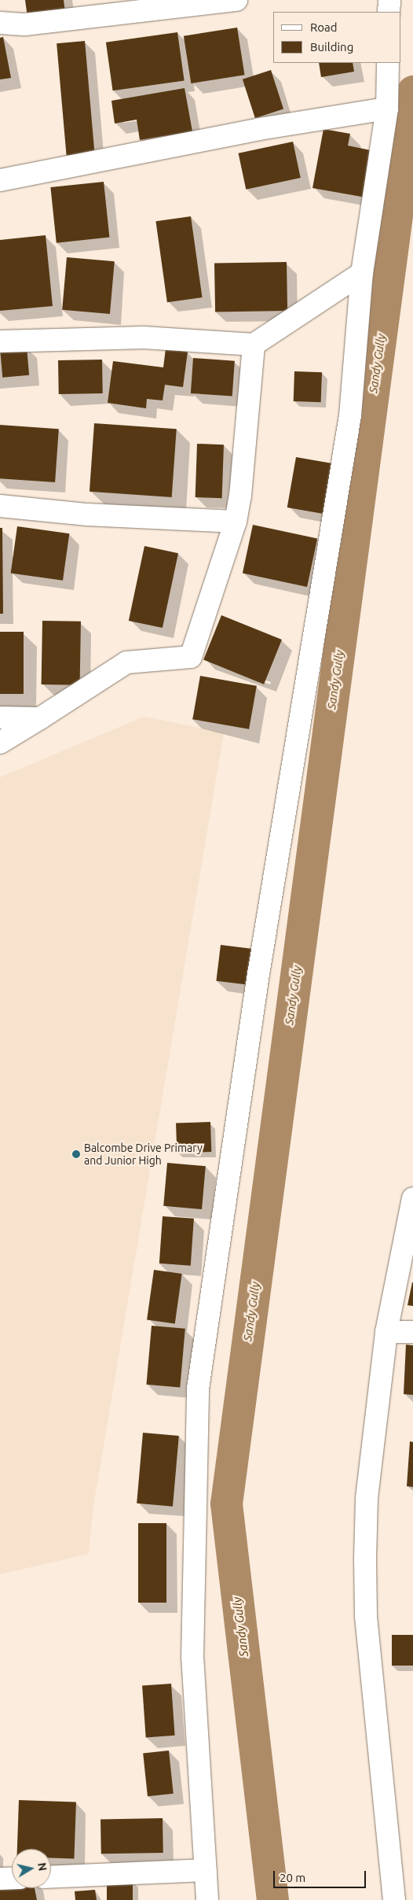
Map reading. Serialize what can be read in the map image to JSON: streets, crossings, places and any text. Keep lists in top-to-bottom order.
{
  "water": ["Sandy Gully"],
  "places": ["Balcombe Drive Primary and Junior High"],
  "legend": ["Road", "Building"],
  "scale_bar": "20 m",
  "north": "right"
}
